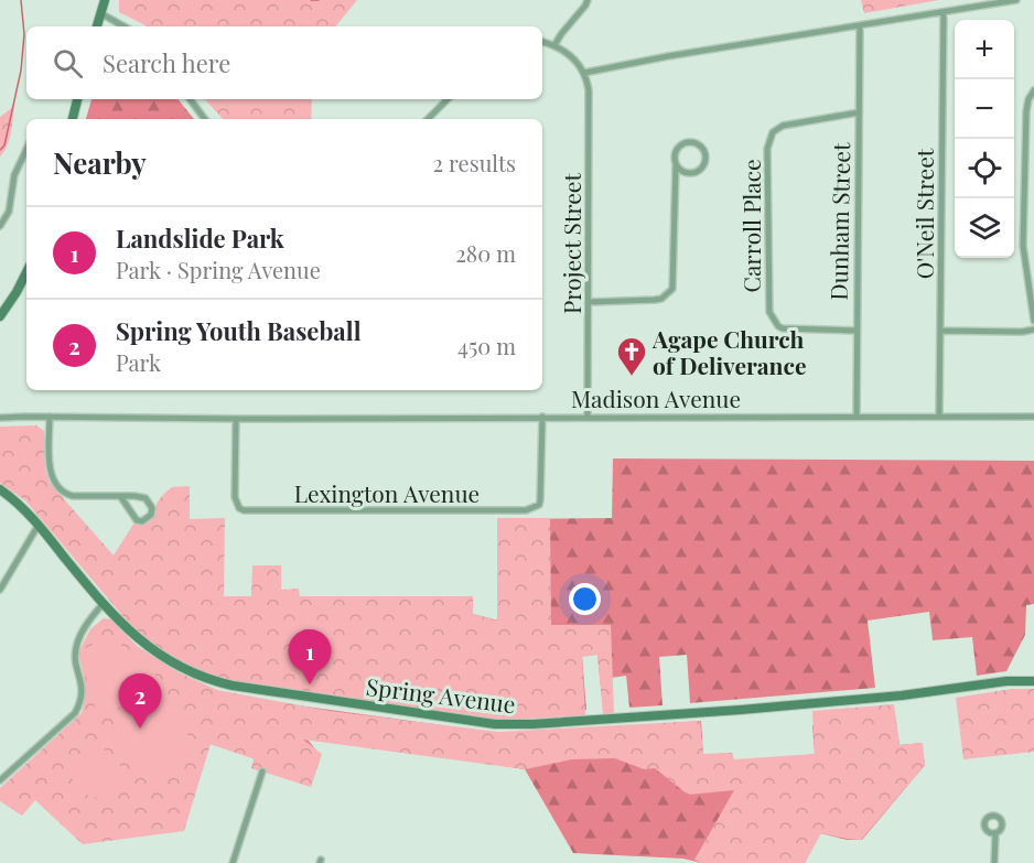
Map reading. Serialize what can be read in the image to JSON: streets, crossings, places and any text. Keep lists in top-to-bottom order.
{
  "streets": {
    "street": [
      "O'Neil Street",
      "Dunham Street",
      "Carroll Place",
      "Project Street",
      "Madison Avenue",
      "Lexington Avenue",
      "Spring Avenue"
    ]
  },
  "crossings": [
    ["O'Neil Street", "Madison Avenue"],
    ["Dunham Street", "Carroll Place"],
    ["Dunham Street", "Madison Avenue"],
    ["Project Street", "Madison Avenue"],
    ["Madison Avenue", "Lexington Avenue"]
  ],
  "places": {
    "church": ["Agape Church of Deliverance"]
  },
  "page": {
    "map_buttons": ["+", "−"],
    "search": "Search here",
    "heading": ["Nearby", "2 results"],
    "list": [
      {
        "mark": "1",
        "name": "Landslide Park",
        "note": "Park · Spring Avenue",
        "value": "280 m"
      },
      {
        "mark": "2",
        "name": "Spring Youth Baseball",
        "note": "Park",
        "value": "450 m"
      }
    ],
    "pins": ["1", "2"]
  }
}
